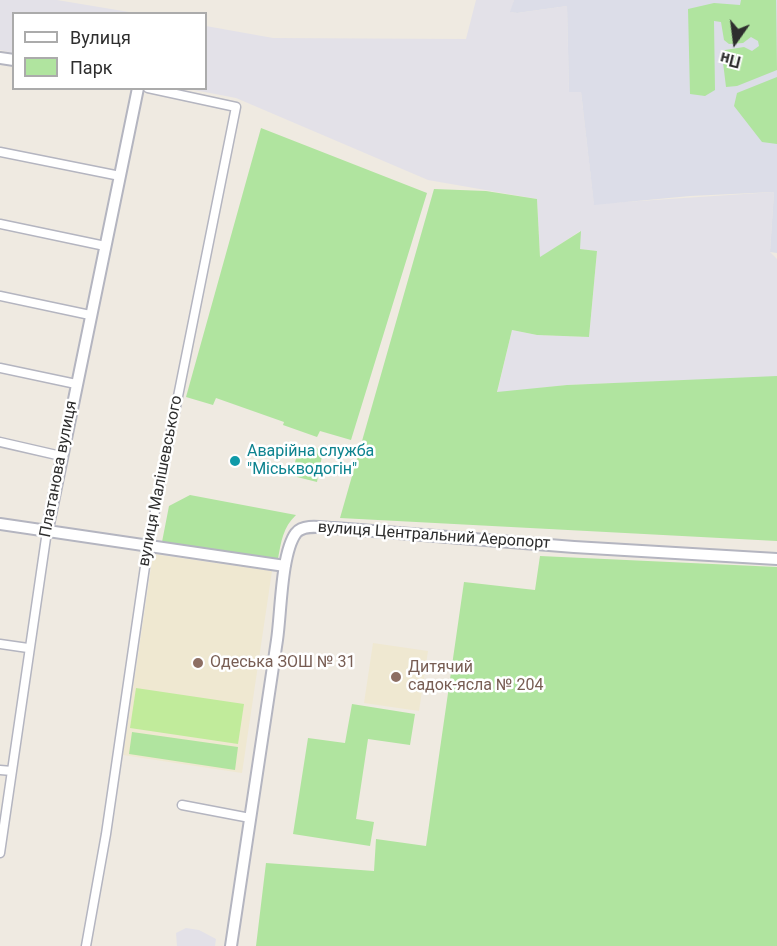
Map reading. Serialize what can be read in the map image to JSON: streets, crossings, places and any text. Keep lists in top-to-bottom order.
{
  "streets": {
    "street": ["Платанова вулиця", "вулиця Малішевського", "вулиця Центральний Аеропорт"]
  },
  "places": ["Аварійна служба \"Міськводогін\"", "Одеська ЗОШ № 31", "Дитячий садок-ясла № 204"],
  "legend": ["Вулиця", "Парк"],
  "north": "bottom"
}
